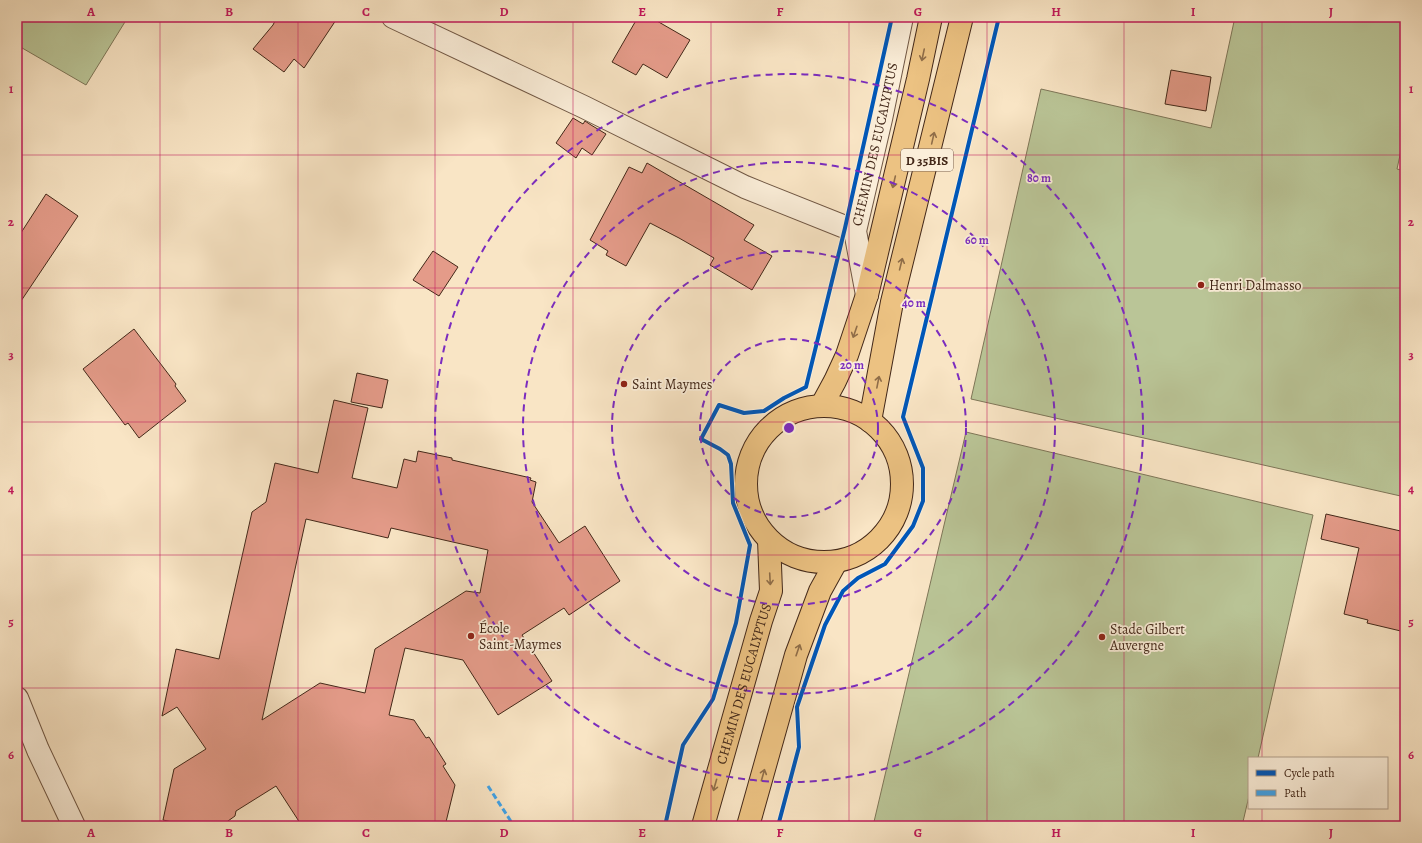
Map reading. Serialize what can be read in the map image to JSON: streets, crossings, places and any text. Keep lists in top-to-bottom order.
{
  "streets": {
    "main road": ["CHEMIN DES EUCALYPTUS", "D 35BIS"]
  },
  "places": [
    "Henri Dalmasso",
    "Saint Maymes",
    "École Saint-Maymes",
    "Stade Gilbert Auvergne"
  ],
  "legend": ["Cycle path", "Path"],
  "grid": {
    "columns": [
      "A",
      "B",
      "C",
      "D",
      "E",
      "F",
      "G",
      "H",
      "I",
      "J"
    ],
    "rows": [
      "1",
      "2",
      "3",
      "4",
      "5",
      "6"
    ]
  },
  "rings": [
    "80 m",
    "60 m",
    "40 m",
    "20 m"
  ]
}
